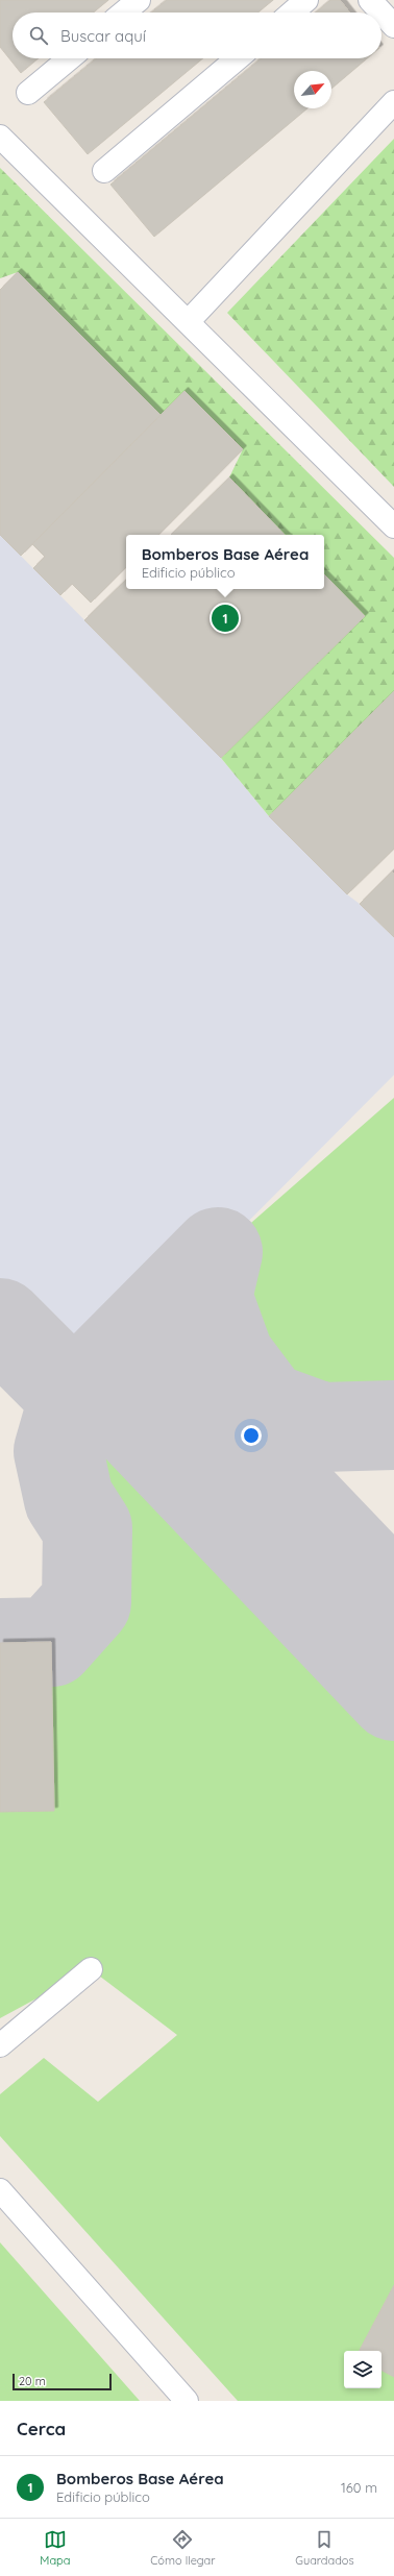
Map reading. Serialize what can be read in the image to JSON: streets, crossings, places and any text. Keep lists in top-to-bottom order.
{
  "scale_bar": "20 m",
  "north": "top right",
  "page": {
    "search": "Buscar aquí",
    "popup": ["Bomberos Base Aérea", "Edificio público"],
    "pins": "1",
    "scale": "20 m",
    "heading": "Cerca",
    "list": [
      {
        "mark": "1",
        "name": "Bomberos Base Aérea",
        "note": "Edificio público",
        "value": "160 m"
      }
    ],
    "nav": ["Mapa", "Cómo llegar", "Guardados"]
  }
}
